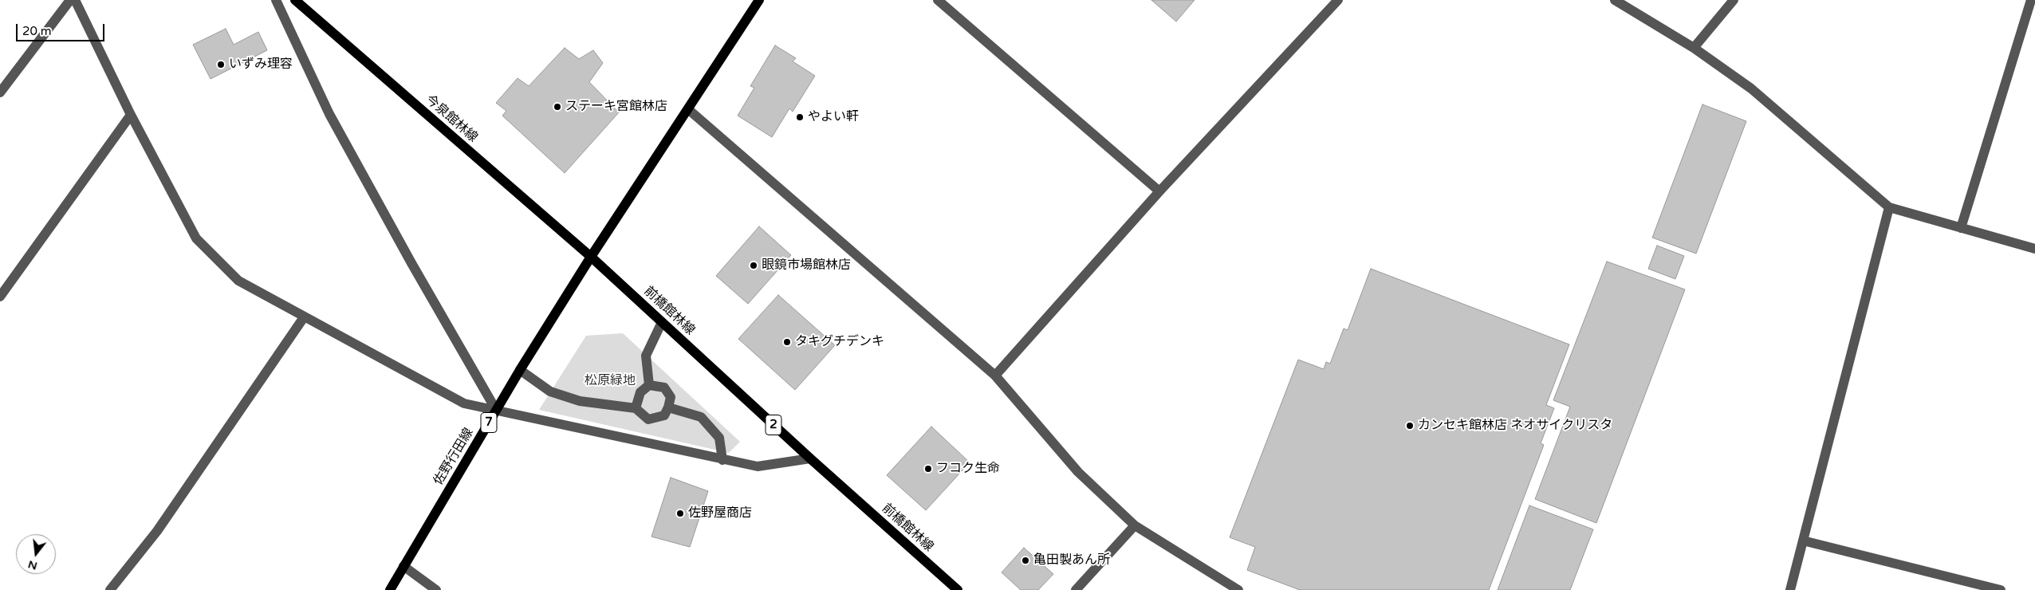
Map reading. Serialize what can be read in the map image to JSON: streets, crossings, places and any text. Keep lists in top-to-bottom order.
{
  "streets": {
    "main road": [
      "今泉館林線",
      "前橋館林線",
      "7",
      "2",
      "佐野行田線"
    ]
  },
  "crossings": [
    ["今泉館林線", "前橋館林線"],
    ["今泉館林線", "佐野行田線"],
    ["前橋館林線", "佐野行田線"]
  ],
  "parks": ["松原緑地"],
  "places": [
    "いずみ理容",
    "ステーキ宮館林店",
    "やよい軒",
    "眼鏡市場館林店",
    "タキグチデンキ",
    "カンセキ館林店 ネオサイクリスタ",
    "フコク生命",
    "佐野屋商店",
    "亀田製あん所"
  ],
  "scale_bar": "20 m",
  "north": "bottom"
}
